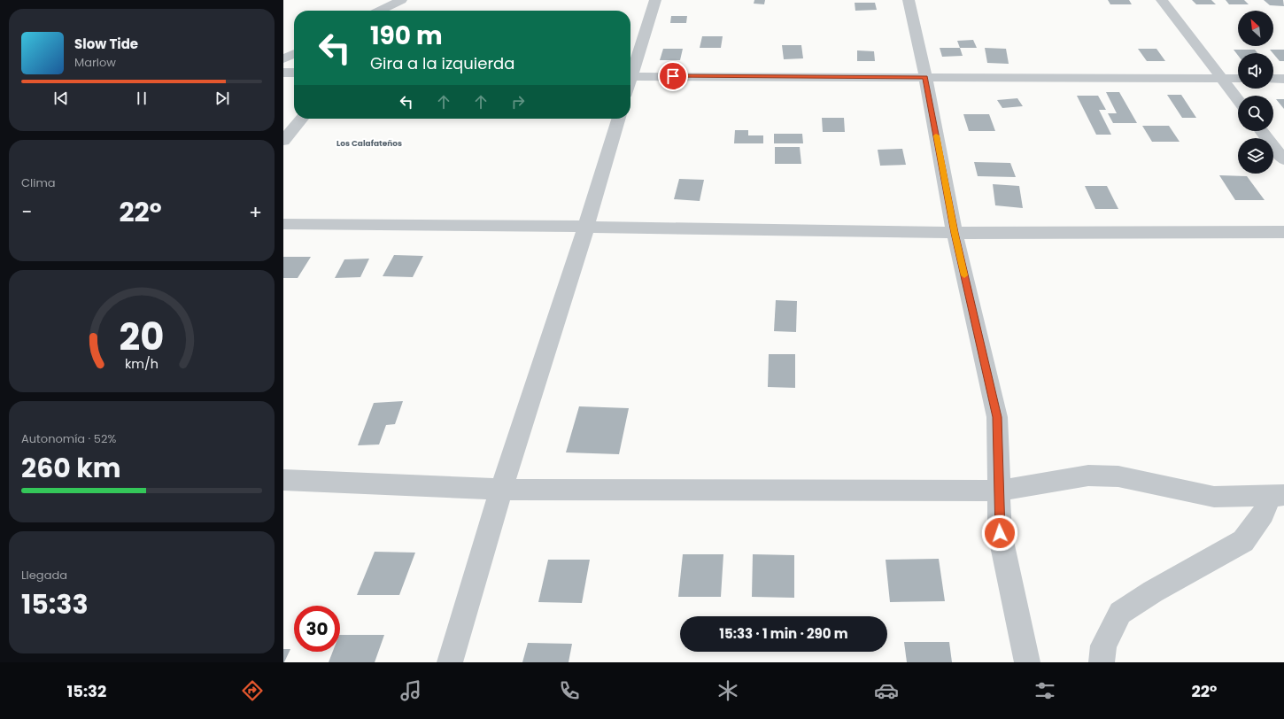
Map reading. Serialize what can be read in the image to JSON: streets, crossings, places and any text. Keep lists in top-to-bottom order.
{
  "districts": ["Los Calafateños"],
  "north": "top left",
  "page": {
    "turn": ["190 m", "Gira a la izquierda"],
    "song": ["Slow Tide", "Marlow"],
    "tile": [
      "Clima",
      ["Autonomía · 52%", "260 km"],
      ["Llegada", "15:33"]
    ],
    "heat": ["−", "22°", "+"],
    "limit": "30",
    "trip": "15:33 · 1 min · 290 m",
    "tabs": ["15:32", "22°"],
    "gauge": ["20", "km/h"]
  }
}
